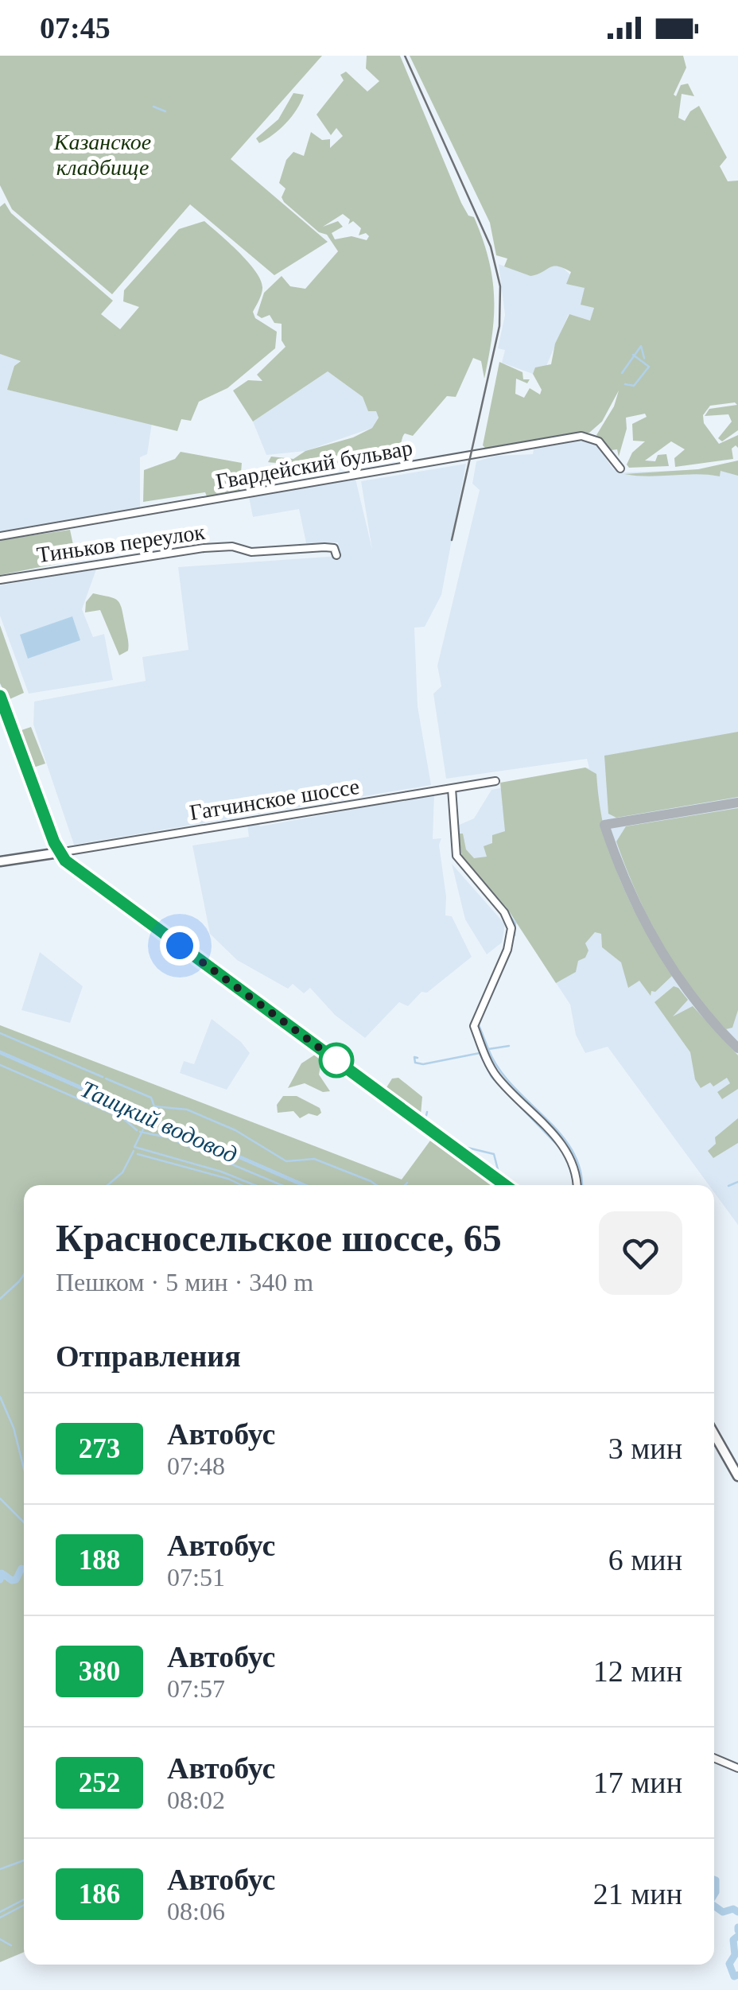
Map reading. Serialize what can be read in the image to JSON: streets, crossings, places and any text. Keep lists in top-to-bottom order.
{
  "streets": {
    "street": ["Гвардейский бульвар", "Тиньков переулок", "Гатчинское шоссе"]
  },
  "water": ["Таицкий водовод"],
  "parks": ["Казанское кладбище"],
  "lines": ["bus line 273"],
  "page": {
    "status": "07:45",
    "heading": [
      ["Красносельское шоссе, 65", "Пешком · 5 мин · 340 m"],
      "Отправления"
    ],
    "list": [
      {
        "mark": "273",
        "name": "Автобус",
        "note": "07:48",
        "value": "3 мин"
      },
      {
        "mark": "188",
        "name": "Автобус",
        "note": "07:51",
        "value": "6 мин"
      },
      {
        "mark": "380",
        "name": "Автобус",
        "note": "07:57",
        "value": "12 мин"
      },
      {
        "mark": "252",
        "name": "Автобус",
        "note": "08:02",
        "value": "17 мин"
      },
      {
        "mark": "186",
        "name": "Автобус",
        "note": "08:06",
        "value": "21 мин"
      }
    ]
  }
}
